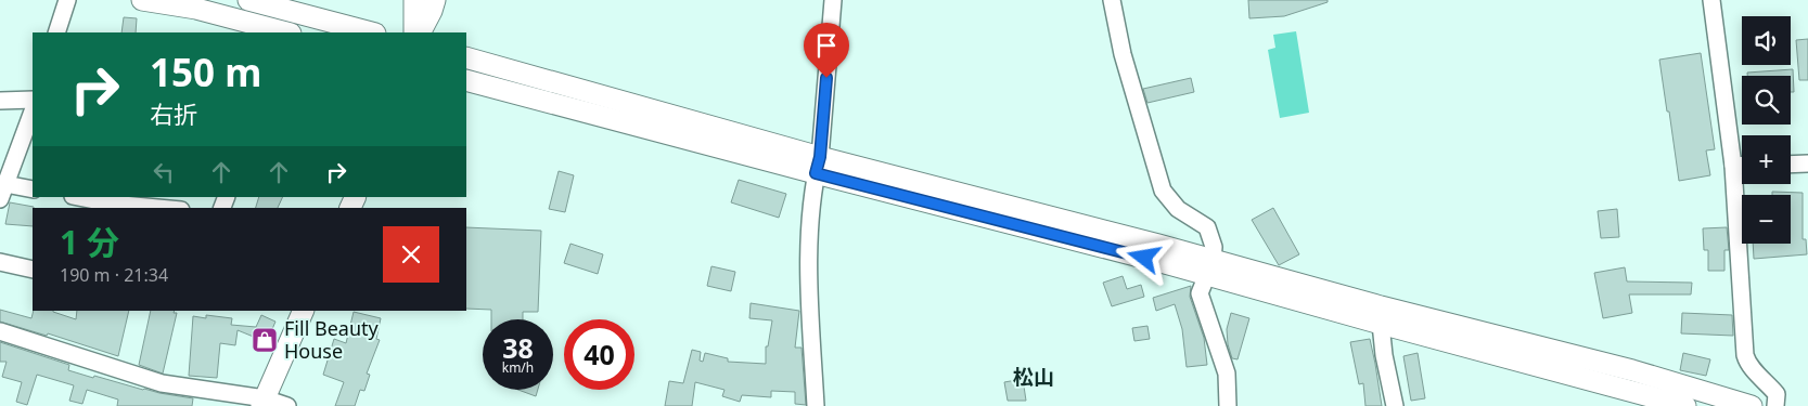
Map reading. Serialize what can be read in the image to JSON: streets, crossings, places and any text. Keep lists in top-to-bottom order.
{
  "districts": ["松山"],
  "places": {
    "shop": ["Fill Beauty House"]
  },
  "page": {
    "map_buttons": ["+", "−"],
    "turn": ["150 m", "右折"],
    "heading": ["1 分", "190 m · 21:34"],
    "speed": "38 km/h",
    "limit": "40"
  }
}
